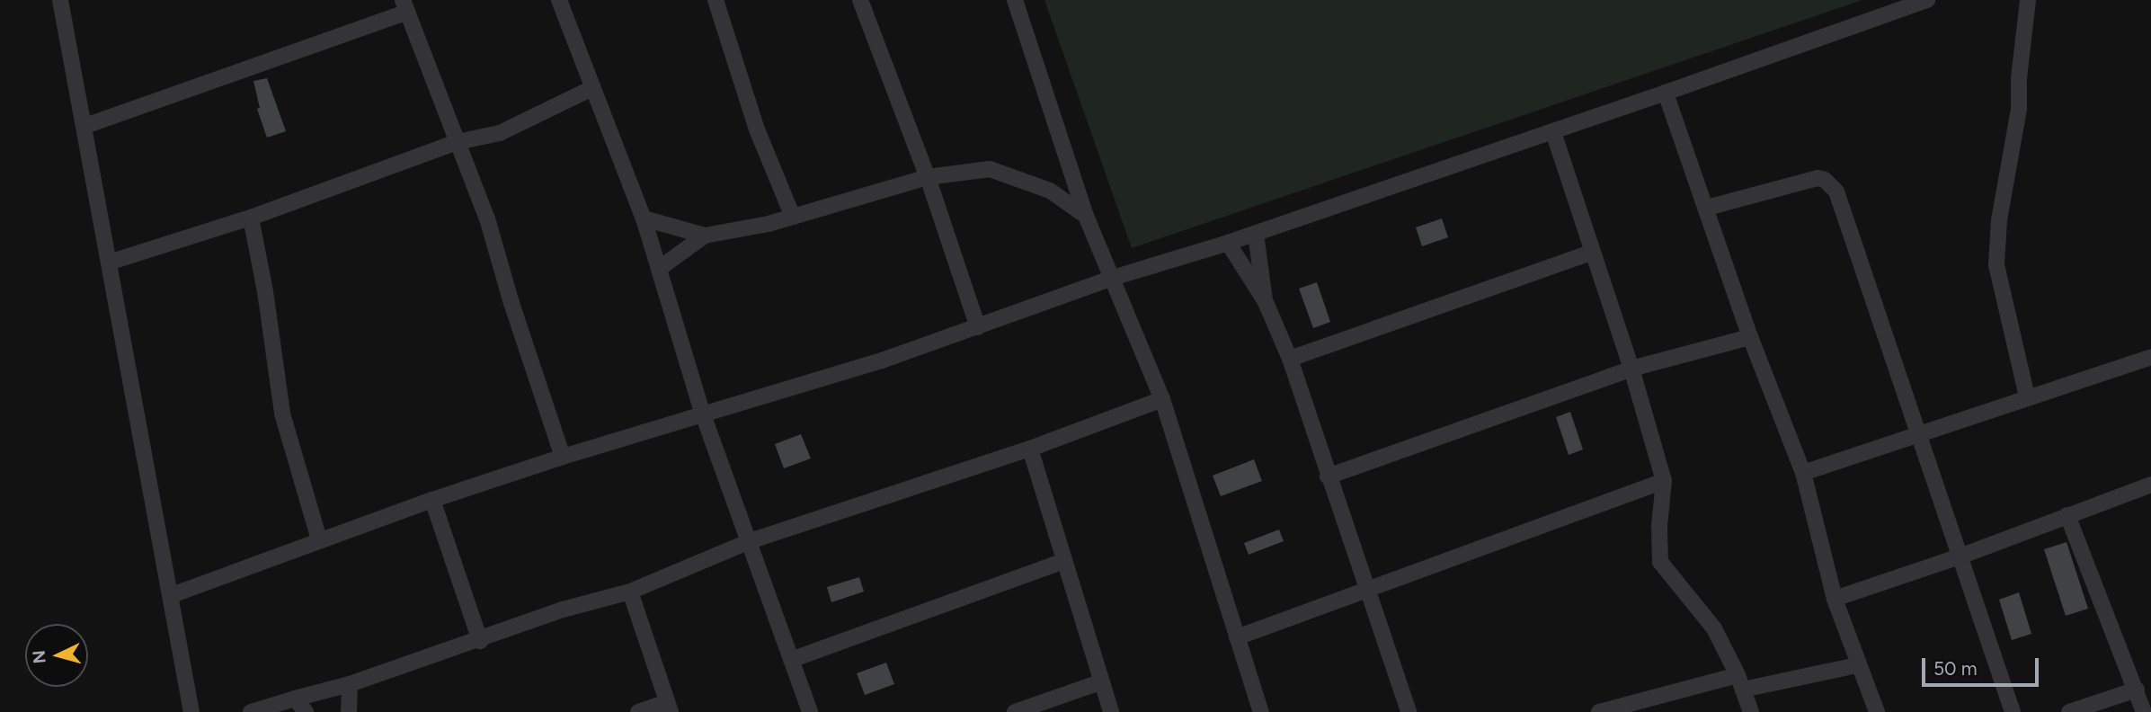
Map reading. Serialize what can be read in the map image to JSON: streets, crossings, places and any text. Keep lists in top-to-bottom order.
{
  "scale_bar": "50 m",
  "north": "left"
}
